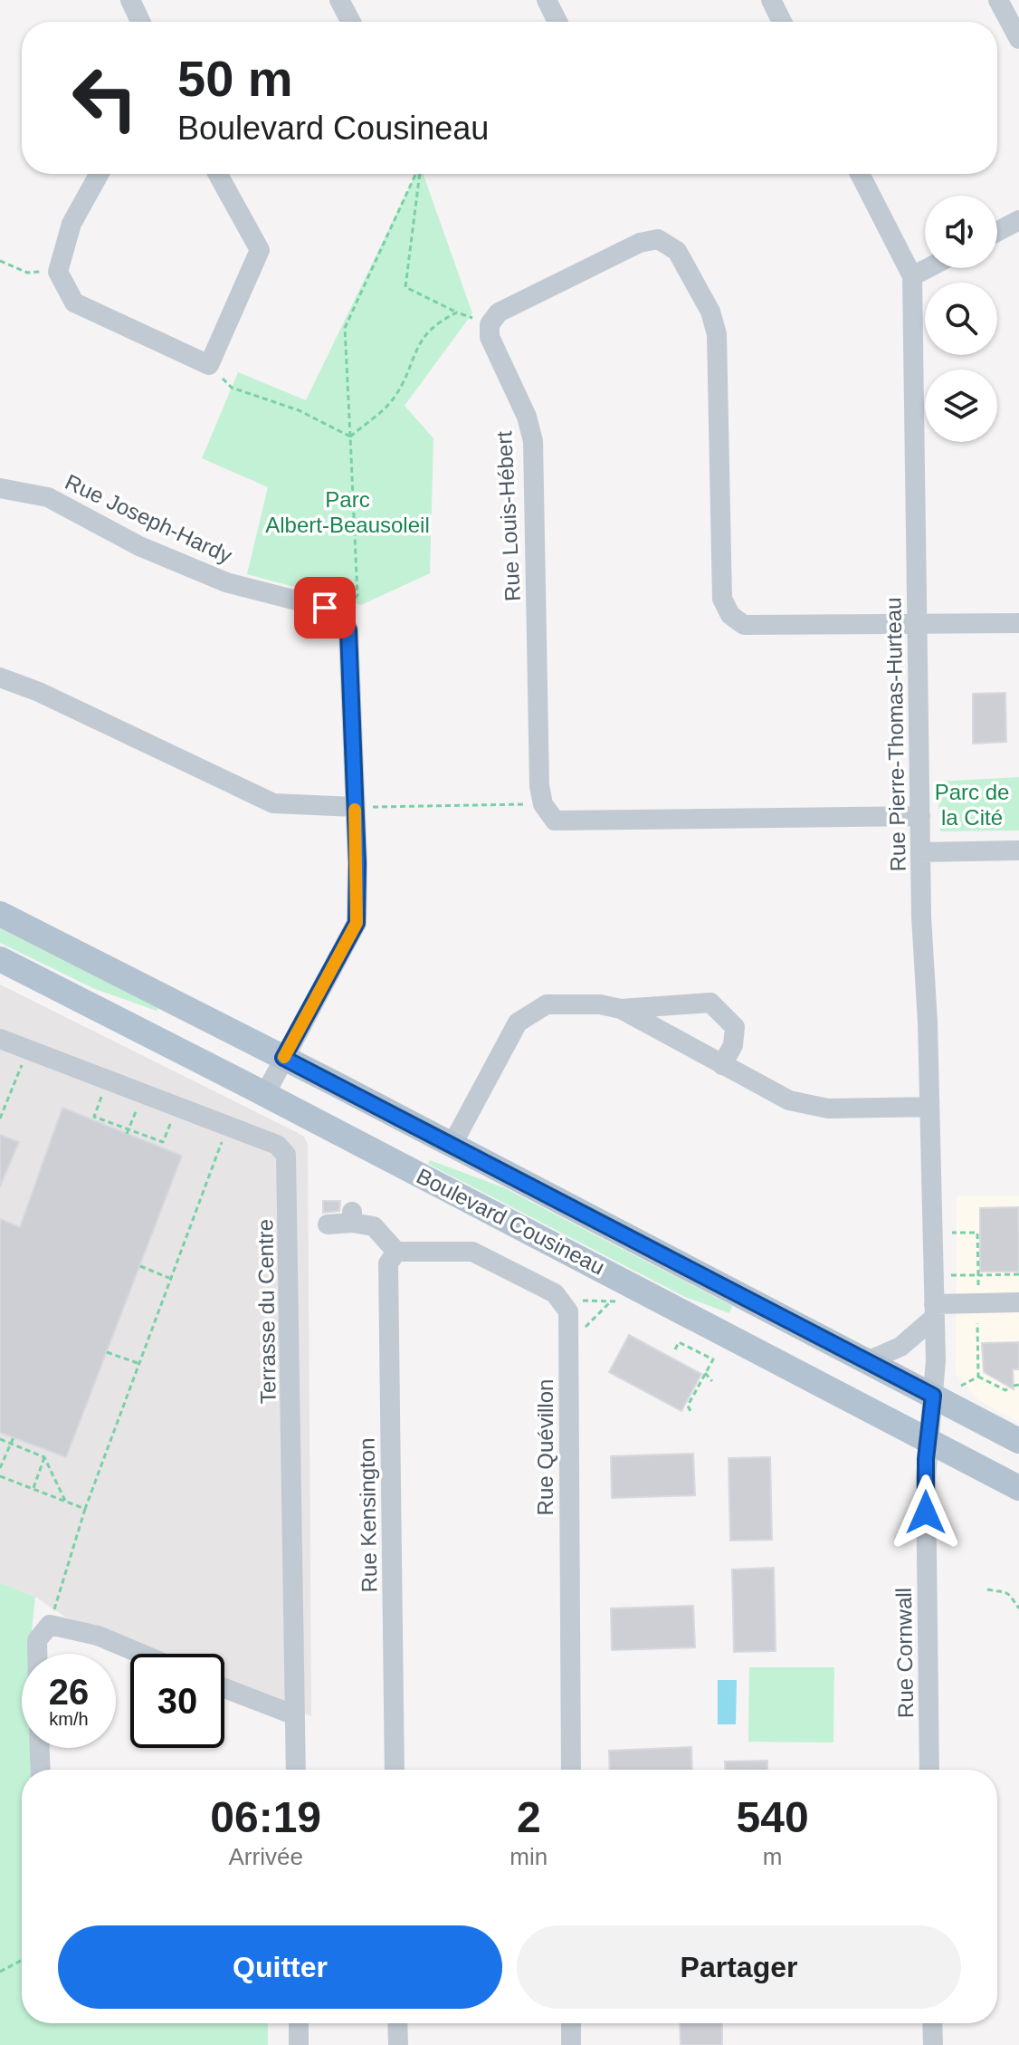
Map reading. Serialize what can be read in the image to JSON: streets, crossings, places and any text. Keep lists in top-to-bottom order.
{
  "streets": {
    "main road": ["Boulevard Cousineau"],
    "street": [
      "Rue Louis-Hébert",
      "Rue Joseph-Hardy",
      "Rue Pierre-Thomas-Hurteau",
      "Terrasse du Centre",
      "Rue Quévillon",
      "Rue Kensington",
      "Rue Cornwall"
    ]
  },
  "crossings": [
    ["Rue Pierre-Thomas-Hurteau", "Boulevard Cousineau"],
    ["Rue Pierre-Thomas-Hurteau", "Rue Cornwall"],
    ["Boulevard Cousineau", "Rue Cornwall"],
    ["Rue Quévillon", "Rue Kensington"]
  ],
  "parks": ["Parc Albert-Beausoleil", "Parc de la Cité"],
  "page": {
    "turn": ["50 m", "Boulevard Cousineau"],
    "speed": "26 km/h",
    "limit": "30",
    "eta": [
      "06:19",
      "Arrivée",
      "2",
      "min",
      "540",
      "m"
    ],
    "buttons": ["Quitter", "Partager"]
  }
}
